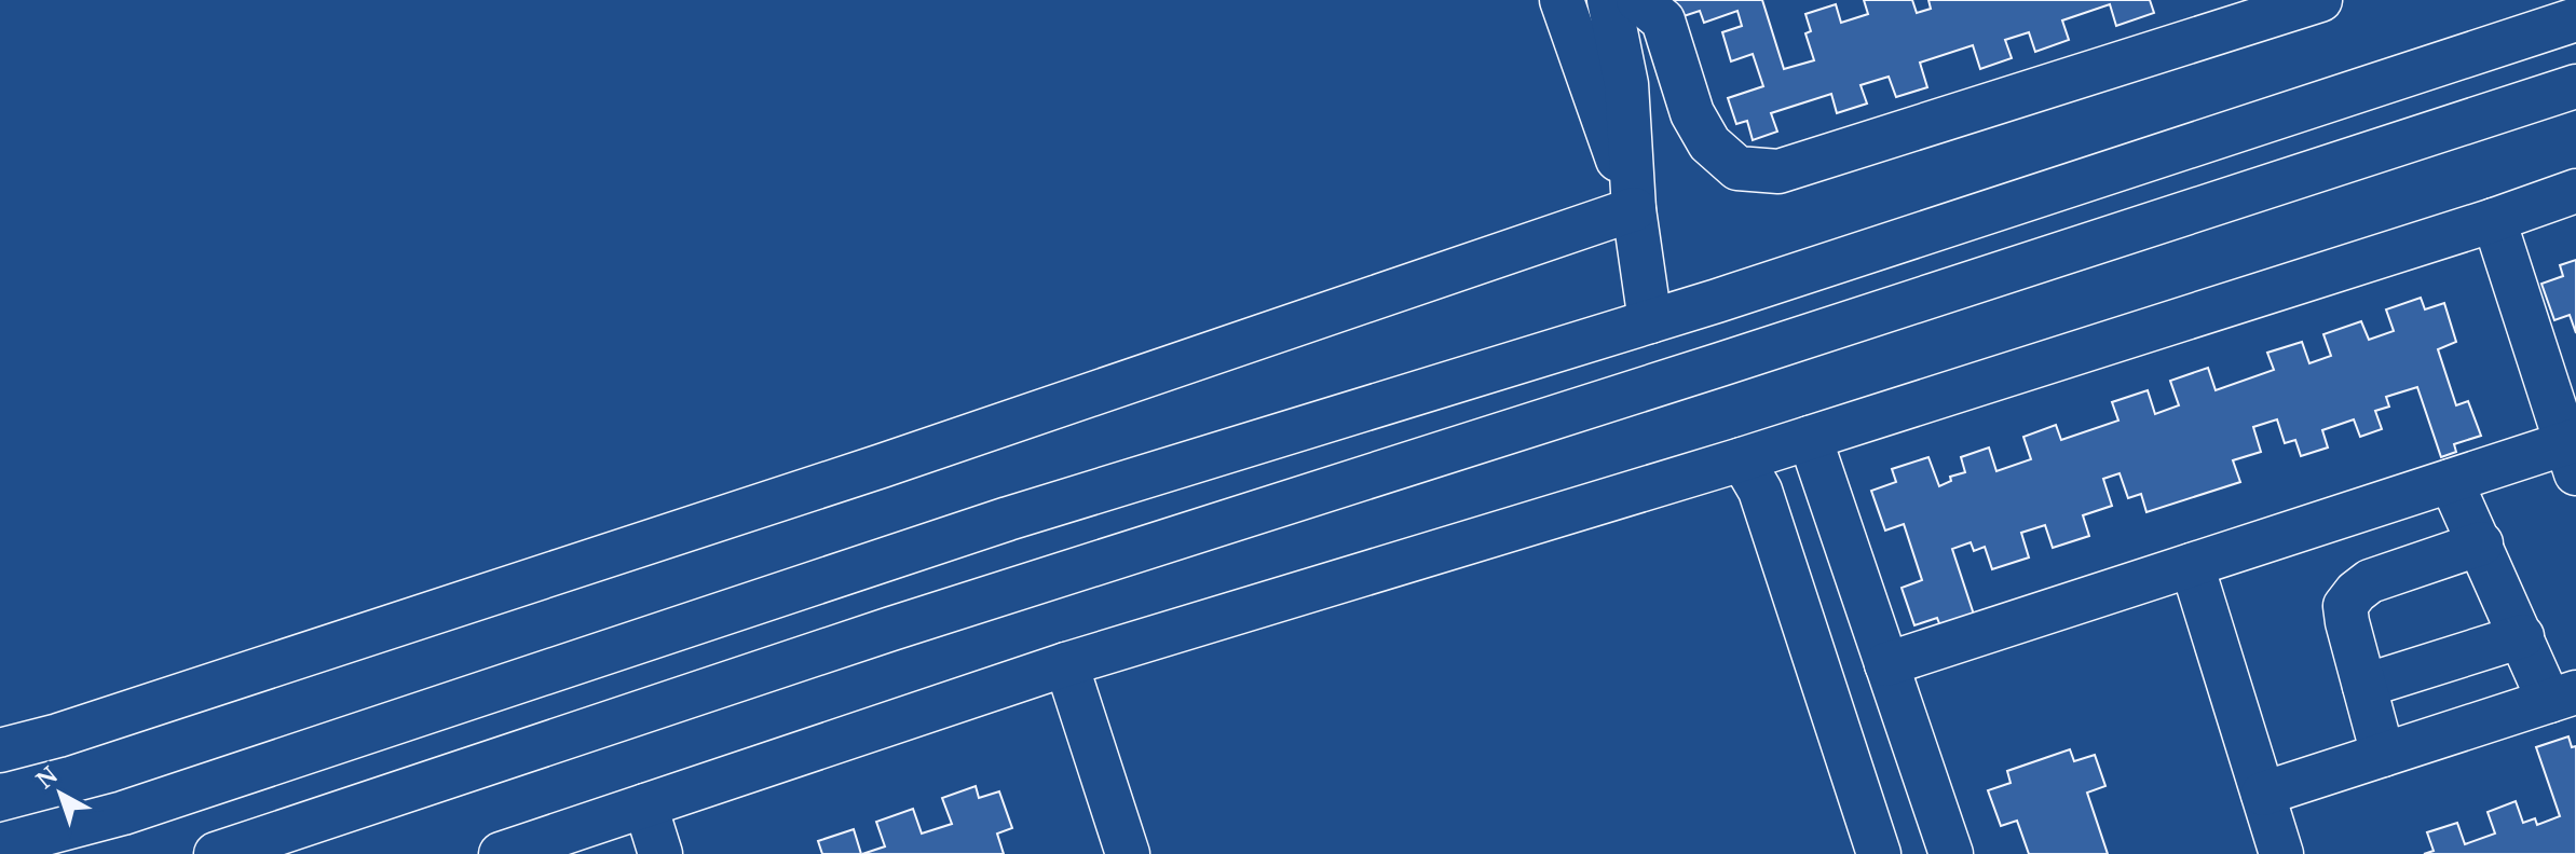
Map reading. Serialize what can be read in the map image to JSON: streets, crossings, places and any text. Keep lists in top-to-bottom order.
{
  "north": "top left"
}
